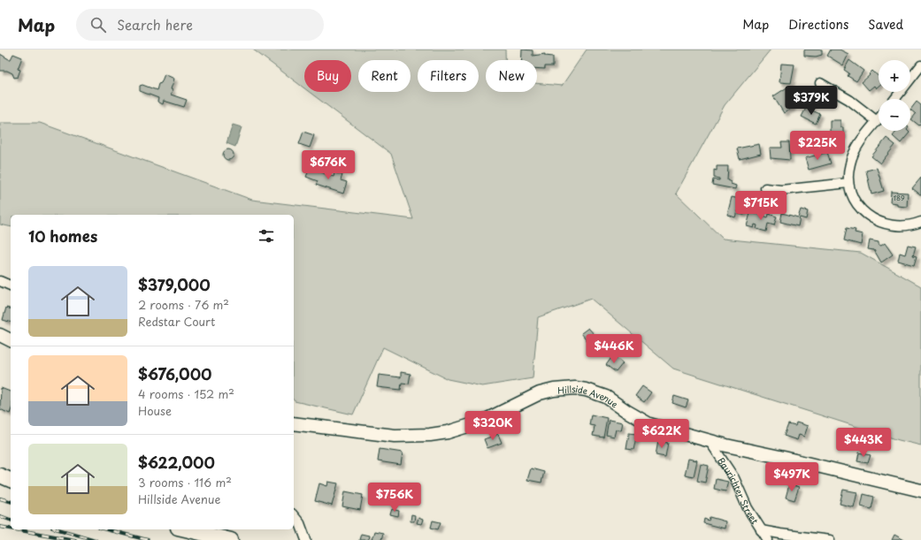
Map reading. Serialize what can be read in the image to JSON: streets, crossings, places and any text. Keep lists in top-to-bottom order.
{
  "streets": {
    "street": ["Hillside Avenue", "Baurichter Street"]
  },
  "crossings": [
    ["Hillside Avenue", "Baurichter Street"]
  ],
  "house_numbers": ["189"],
  "page": {
    "header": "Map",
    "search": "Search here",
    "nav": ["Map", "Directions", "Saved"],
    "map_buttons": ["+", "−"],
    "chip": [
      "Buy",
      "Rent",
      "Filters",
      "New"
    ],
    "price": [
      "$379K",
      "$225K",
      "$676K",
      "$715K",
      "$446K",
      "$320K",
      "$622K",
      "$443K",
      "$497K",
      "$756K"
    ],
    "heading": "10 homes",
    "list": [
      {
        "name": "$379,000",
        "note": "2 rooms · 76 m² · Redstar Court"
      },
      {
        "name": "$676,000",
        "note": "4 rooms · 152 m² · House"
      },
      {
        "name": "$622,000",
        "note": "3 rooms · 116 m² · Hillside Avenue"
      }
    ]
  }
}
